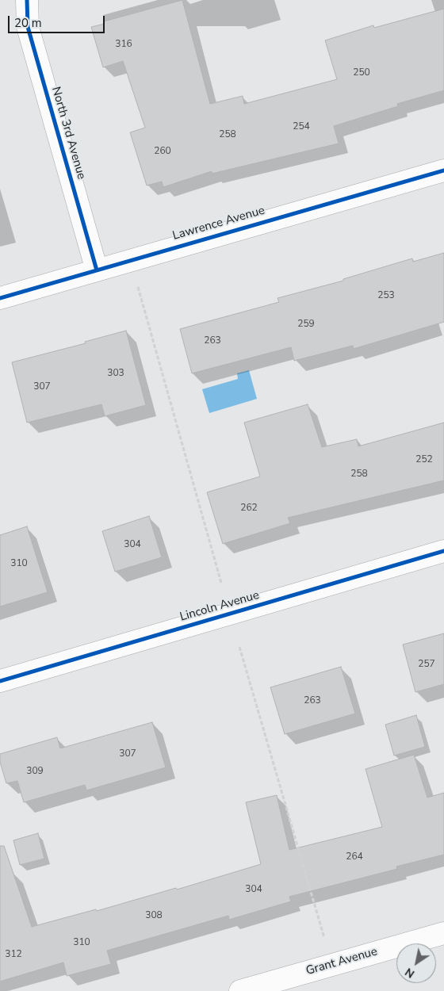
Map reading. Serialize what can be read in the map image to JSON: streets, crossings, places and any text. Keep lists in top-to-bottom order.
{
  "streets": {
    "street": [
      "North 3rd Avenue",
      "Lawrence Avenue",
      "Lincoln Avenue",
      "Grant Avenue"
    ]
  },
  "crossings": [
    ["North 3rd Avenue", "Lawrence Avenue"]
  ],
  "house_numbers": [
    "316",
    "250",
    "254",
    "258",
    "260",
    "253",
    "259",
    "263",
    "303",
    "307",
    "252",
    "258",
    "262",
    "304",
    "310",
    "257",
    "263",
    "307",
    "309",
    "264",
    "304",
    "308",
    "310",
    "312"
  ],
  "scale_bar": "20 m",
  "north": "bottom left"
}
